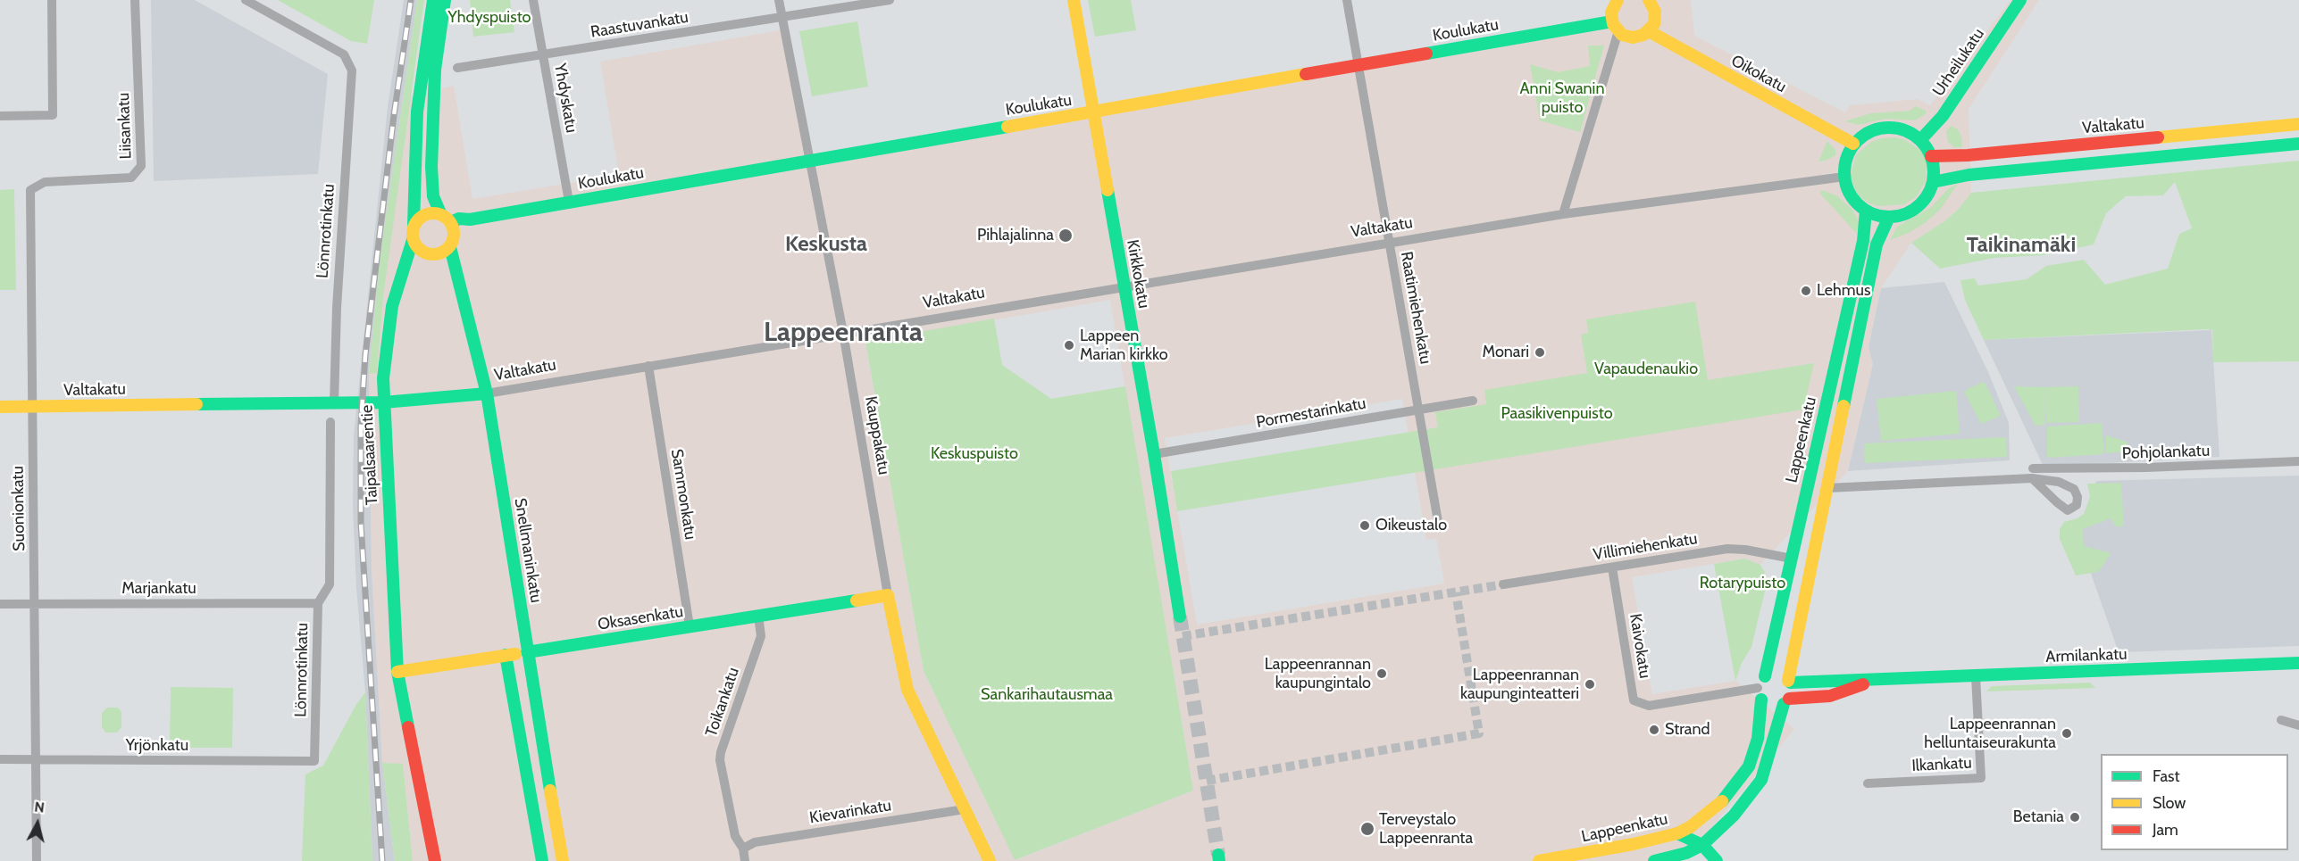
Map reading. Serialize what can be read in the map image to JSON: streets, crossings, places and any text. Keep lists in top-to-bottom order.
{
  "streets": {
    "main road": [
      "Koulukatu",
      "Urheilukatu",
      "Oikokatu",
      "Valtakatu",
      "Kirkkokatu",
      "Kauppakatu",
      "Lappeenkatu",
      "Taipalsaarentie",
      "Snellmaninkatu",
      "Oksasenkatu",
      "Armilankatu"
    ],
    "street": [
      "Raastuvankatu",
      "Yhdyskatu",
      "Liisankatu",
      "Lönnrotinkatu",
      "Raatimiehenkatu",
      "Pormestarinkatu",
      "Pohjolankatu",
      "Sammonkatu",
      "Suonionkatu",
      "Villimiehenkatu",
      "Marjankatu",
      "Kaivokatu",
      "Toikankatu",
      "Yrjönkatu",
      "Ilkankatu",
      "Kievarinkatu"
    ]
  },
  "crossings": [
    ["Raastuvankatu", "Yhdyskatu"],
    ["Raastuvankatu", "Kauppakatu"],
    ["Koulukatu", "Oikokatu"],
    ["Koulukatu", "Yhdyskatu"],
    ["Koulukatu", "Kirkkokatu"],
    ["Koulukatu", "Raatimiehenkatu"],
    ["Koulukatu", "Kauppakatu"],
    ["Koulukatu", "Taipalsaarentie"],
    ["Koulukatu", "Snellmaninkatu"],
    ["Urheilukatu", "Oikokatu"],
    ["Urheilukatu", "Valtakatu"],
    ["Urheilukatu", "Lappeenkatu"],
    ["Oikokatu", "Valtakatu"],
    ["Oikokatu", "Lappeenkatu"],
    ["Liisankatu", "Suonionkatu"],
    ["Valtakatu", "Lönnrotinkatu"],
    ["Valtakatu", "Kirkkokatu"],
    ["Valtakatu", "Raatimiehenkatu"],
    ["Valtakatu", "Kauppakatu"],
    ["Valtakatu", "Lappeenkatu"],
    ["Valtakatu", "Taipalsaarentie"],
    ["Valtakatu", "Sammonkatu"],
    ["Valtakatu", "Suonionkatu"],
    ["Valtakatu", "Snellmaninkatu"],
    ["Lönnrotinkatu", "Marjankatu"],
    ["Lönnrotinkatu", "Yrjönkatu"],
    ["Kirkkokatu", "Pormestarinkatu"],
    ["Raatimiehenkatu", "Pormestarinkatu"],
    ["Kauppakatu", "Oksasenkatu"],
    ["Kauppakatu", "Kievarinkatu"],
    ["Lappeenkatu", "Pohjolankatu"],
    ["Lappeenkatu", "Villimiehenkatu"],
    ["Lappeenkatu", "Kaivokatu"],
    ["Lappeenkatu", "Armilankatu"],
    ["Taipalsaarentie", "Snellmaninkatu"],
    ["Taipalsaarentie", "Oksasenkatu"],
    ["Sammonkatu", "Oksasenkatu"],
    ["Suonionkatu", "Marjankatu"],
    ["Suonionkatu", "Yrjönkatu"],
    ["Villimiehenkatu", "Kaivokatu"],
    ["Snellmaninkatu", "Oksasenkatu"],
    ["Oksasenkatu", "Toikankatu"],
    ["Kaivokatu", "Armilankatu"],
    ["Armilankatu", "Ilkankatu"],
    ["Toikankatu", "Kievarinkatu"]
  ],
  "districts": ["Keskusta", "Taikinamäki", "Lappeenranta"],
  "parks": [
    "Yhdyspuisto",
    "Anni Swanin puisto",
    "Vapaudenaukio",
    "Paasikivenpuisto",
    "Keskuspuisto",
    "Rotarypuisto",
    "Sankarihautausmaa"
  ],
  "places": [
    "Pihlajalinna",
    "Lehmus",
    "Lappeen Marian kirkko",
    "Monari",
    "Oikeustalo",
    "Lappeenrannan kaupungintalo",
    "Lappeenrannan kaupunginteatteri",
    "Strand",
    "Lappeenrannan helluntaiseurakunta",
    "Betania",
    "Terveystalo Lappeenranta"
  ],
  "legend": ["Fast", "Slow", "Jam"],
  "north": "top"
}
